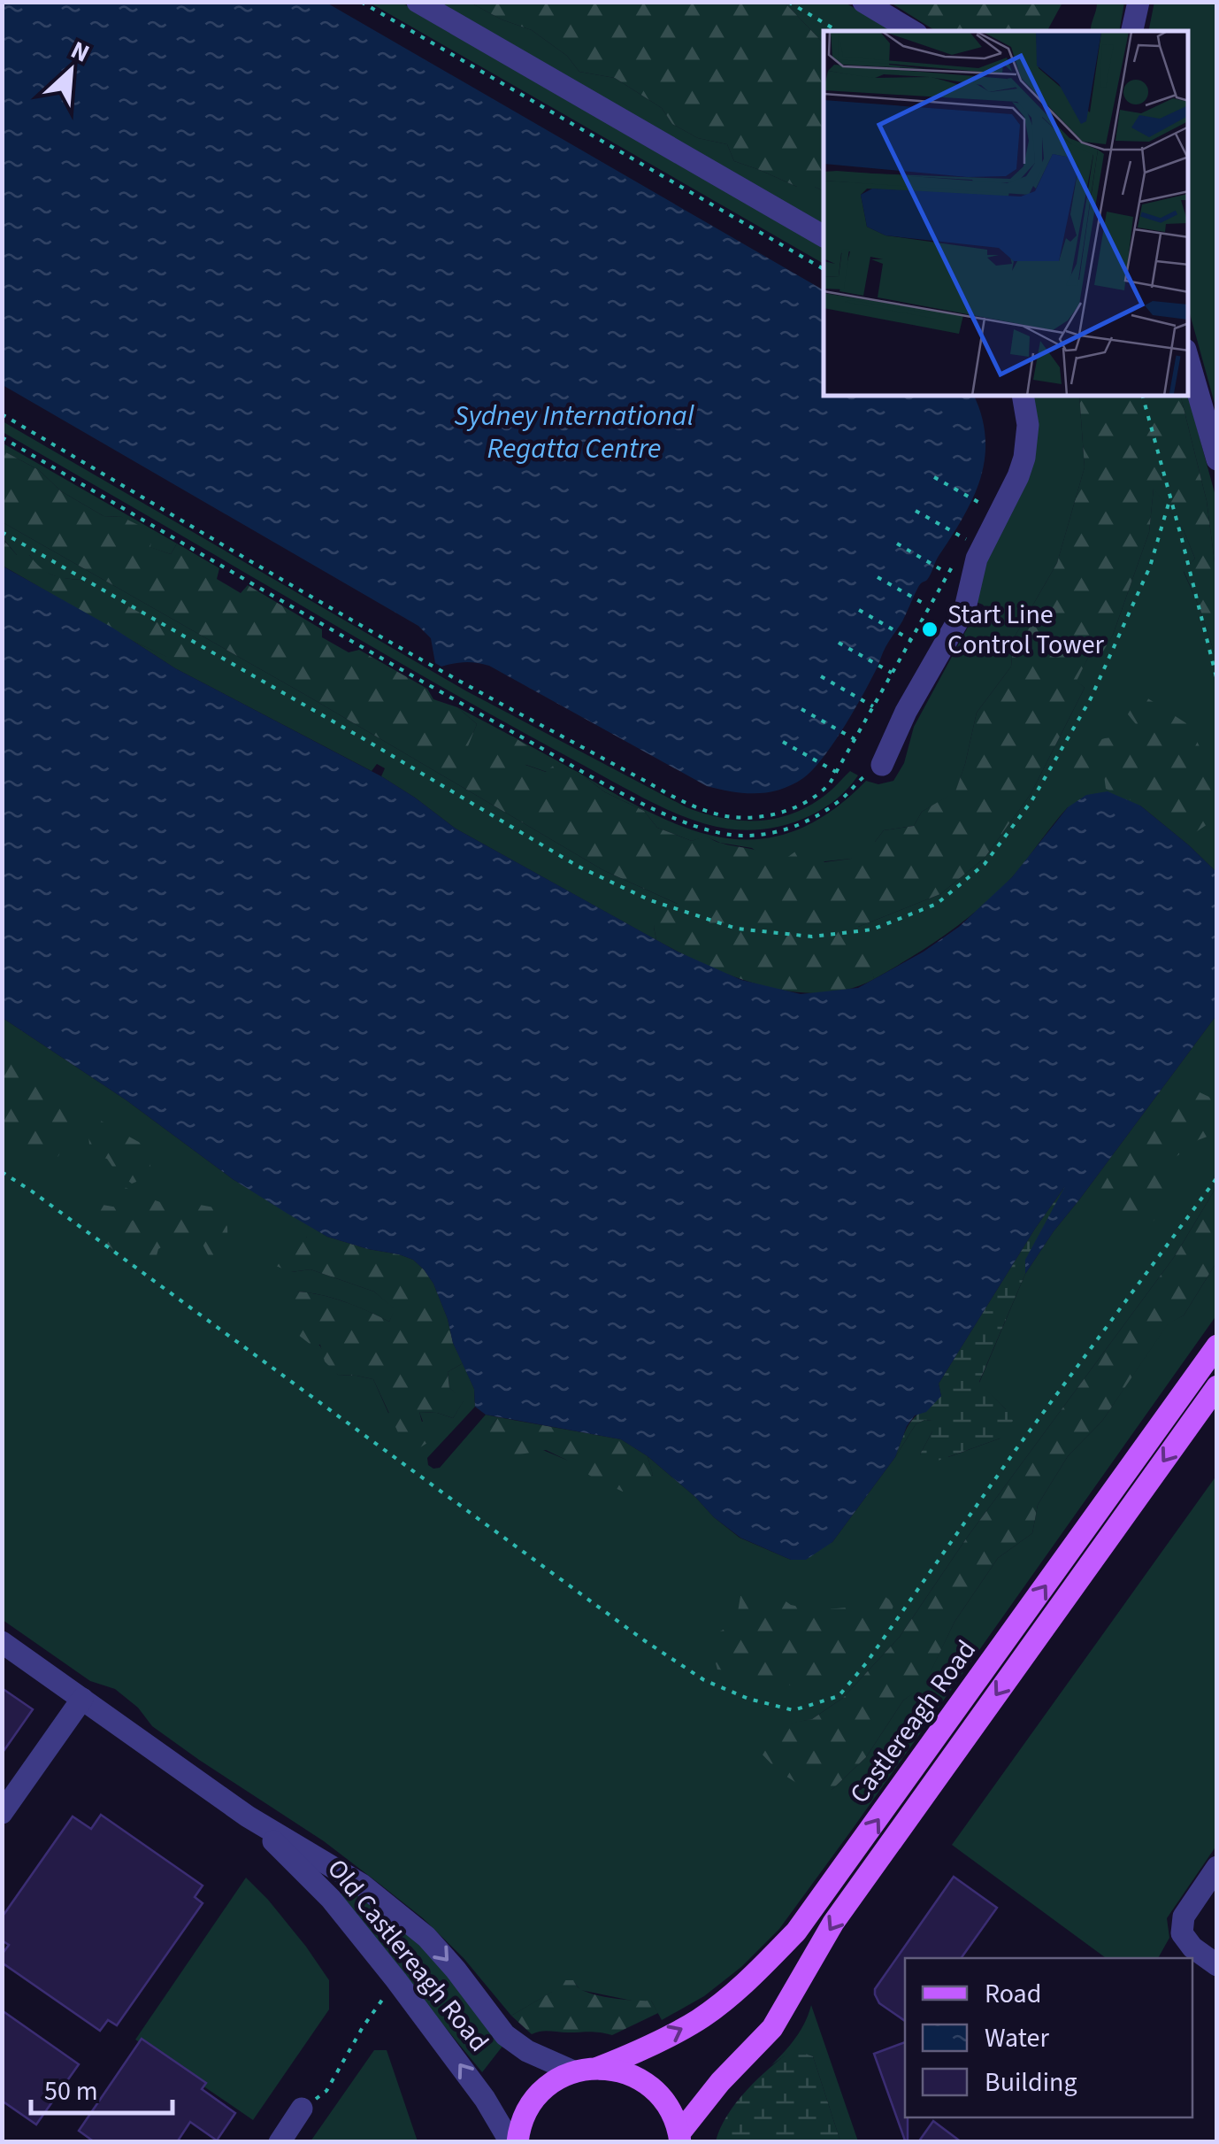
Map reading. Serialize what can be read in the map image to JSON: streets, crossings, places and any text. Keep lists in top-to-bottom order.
{
  "streets": {
    "main road": ["Castlereagh Road"],
    "street": ["Old Castlereagh Road"]
  },
  "water": ["Sydney International Regatta Centre"],
  "places": ["Start Line Control Tower"],
  "legend": ["Road", "Water", "Building"],
  "scale_bar": "50 m",
  "north": "top right"
}
